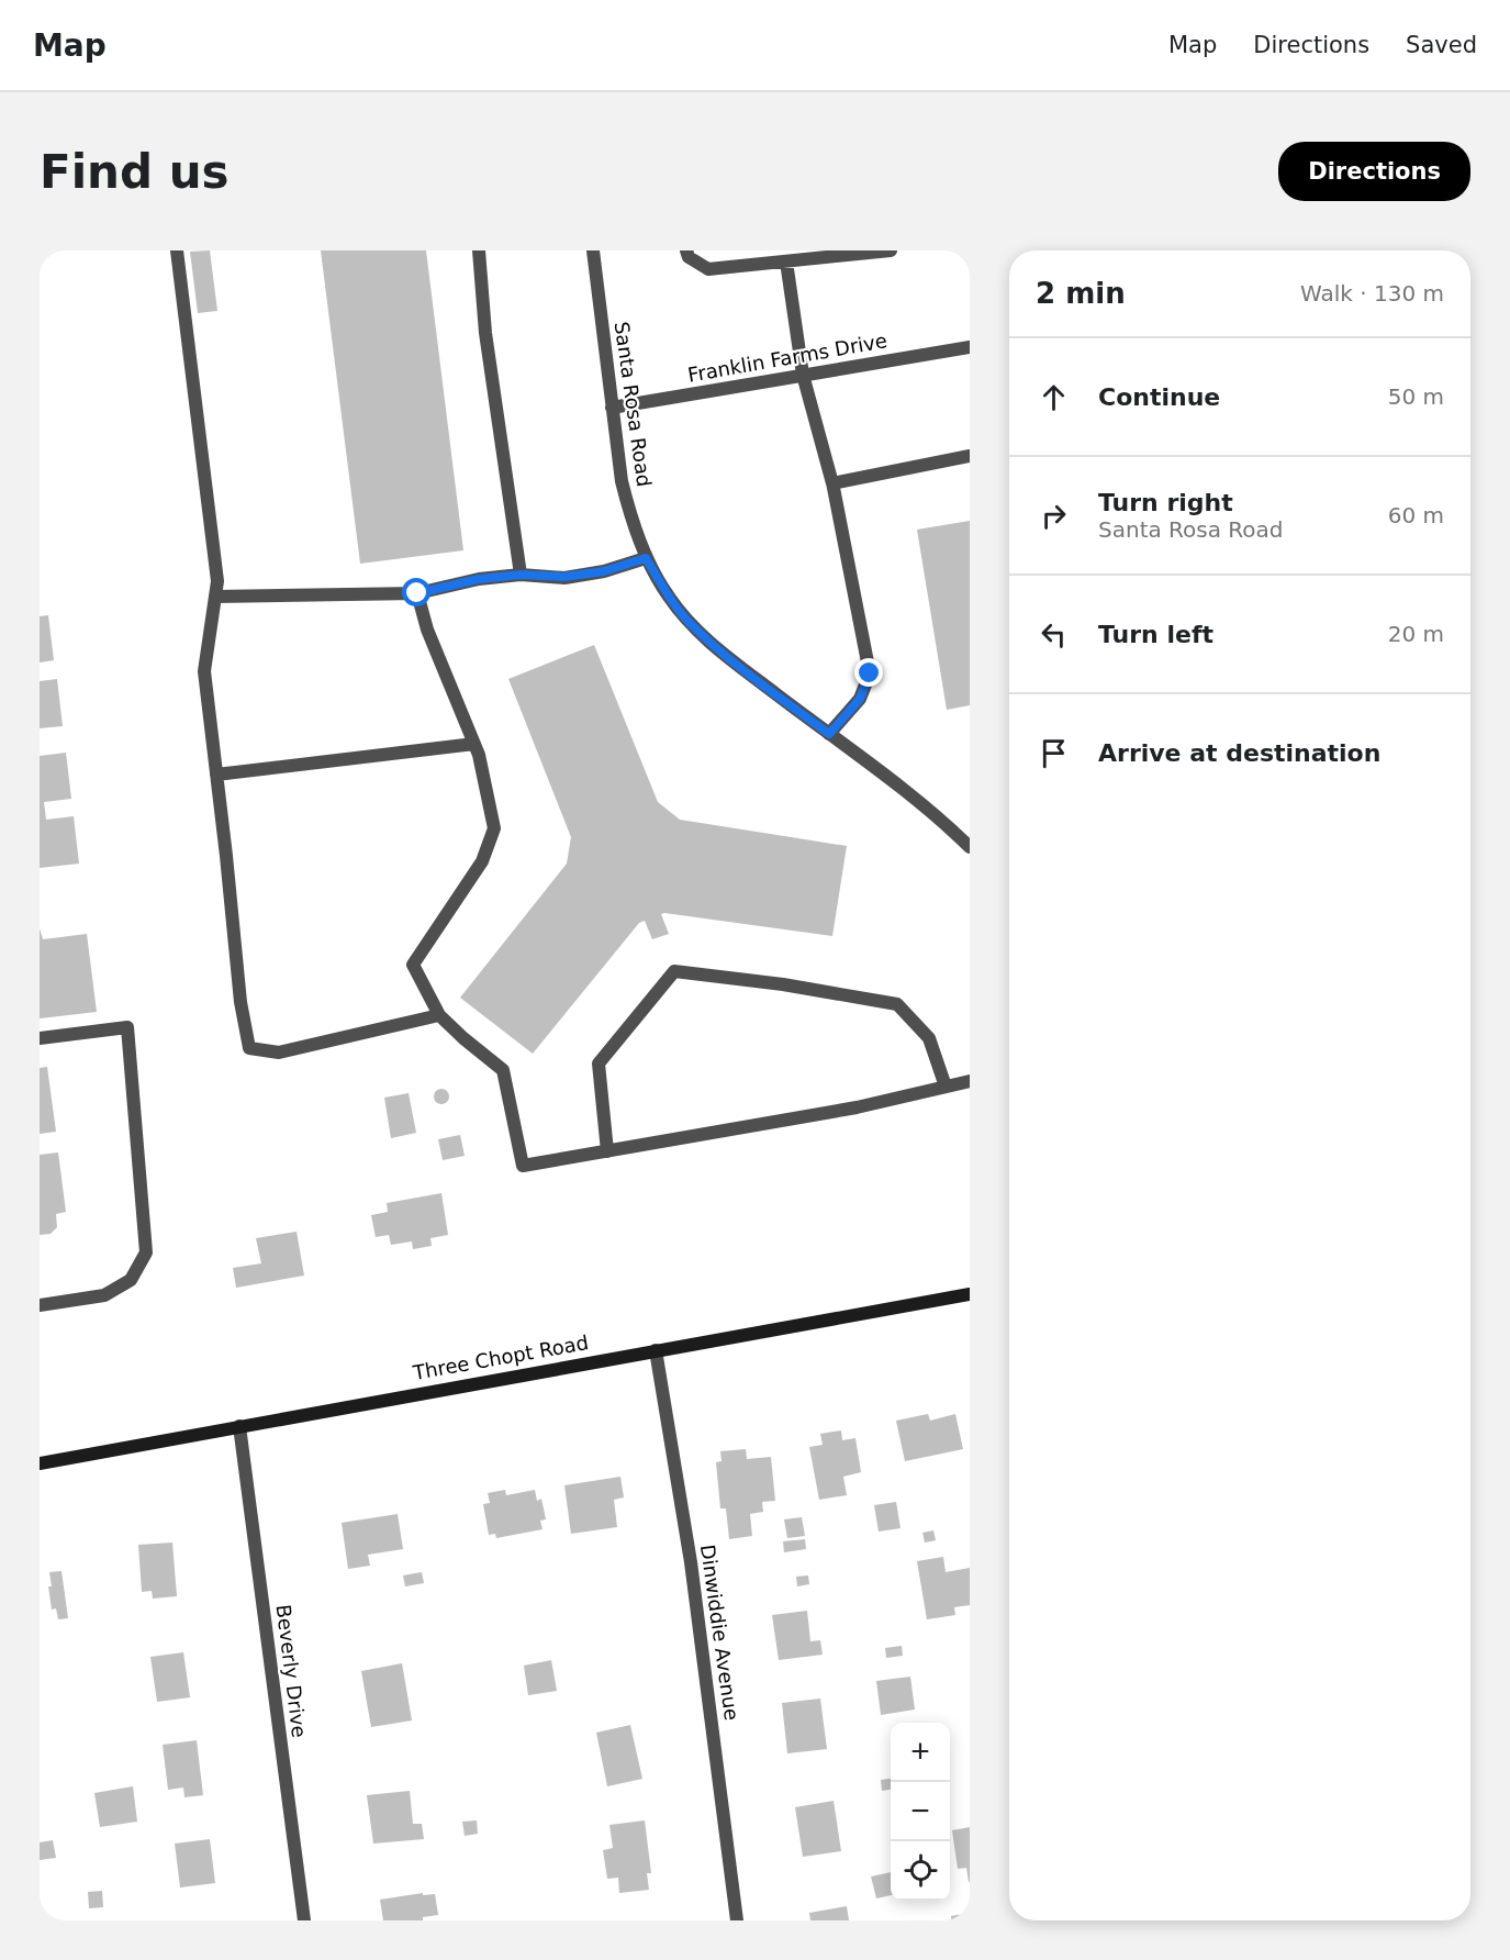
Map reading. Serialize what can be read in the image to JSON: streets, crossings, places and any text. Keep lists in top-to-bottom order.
{
  "streets": {
    "main road": ["Three Chopt Road"],
    "street": [
      "Franklin Farms Drive",
      "Santa Rosa Road",
      "Dinwiddie Avenue",
      "Beverly Drive"
    ]
  },
  "crossings": [
    ["Franklin Farms Drive", "Santa Rosa Road"],
    ["Three Chopt Road", "Dinwiddie Avenue"],
    ["Three Chopt Road", "Beverly Drive"]
  ],
  "page": {
    "header": "Map",
    "nav": ["Map", "Directions", "Saved"],
    "buttons": "Directions",
    "title": "Find us",
    "heading": ["2 min", "Walk · 130 m"],
    "list": [
      ["Continue", "50 m"],
      ["Turn right", "Santa Rosa Road", "60 m"],
      ["Turn left", "20 m"],
      "Arrive at destination"
    ],
    "map_buttons": ["+", "−"]
  }
}
